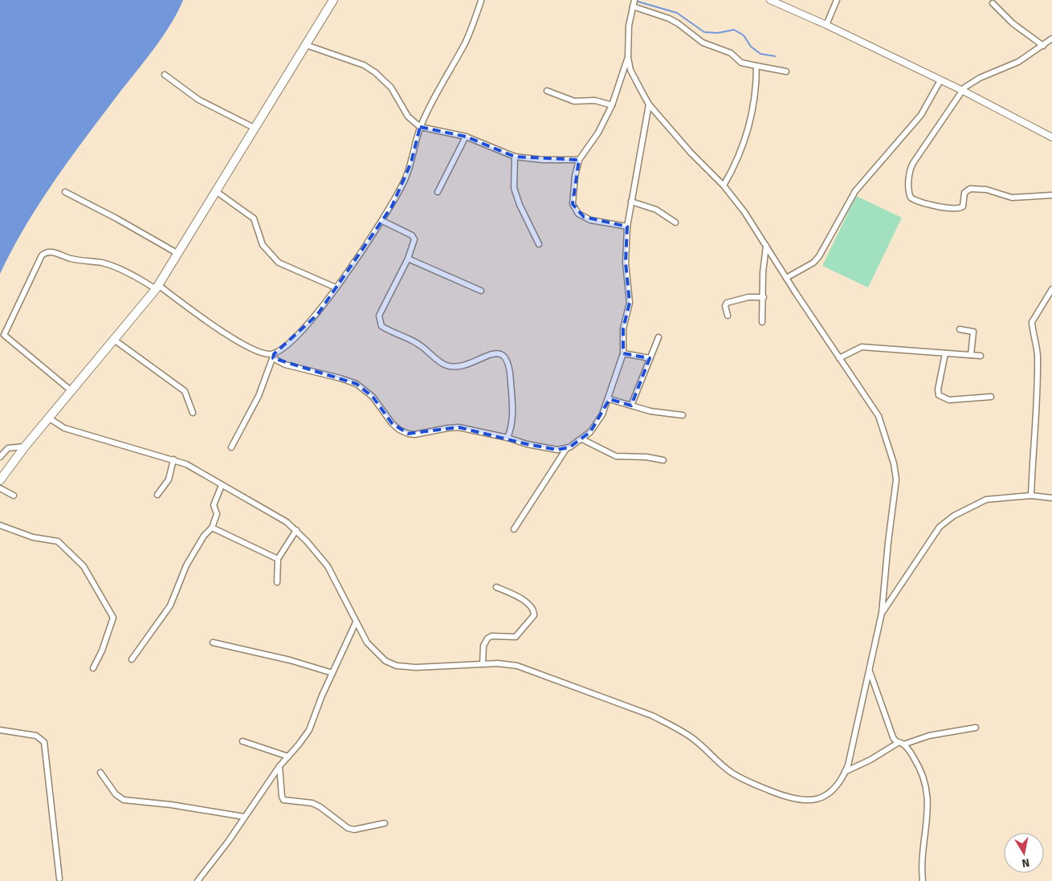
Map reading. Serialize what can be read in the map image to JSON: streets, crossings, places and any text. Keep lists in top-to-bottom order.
{
  "north": "bottom"
}
